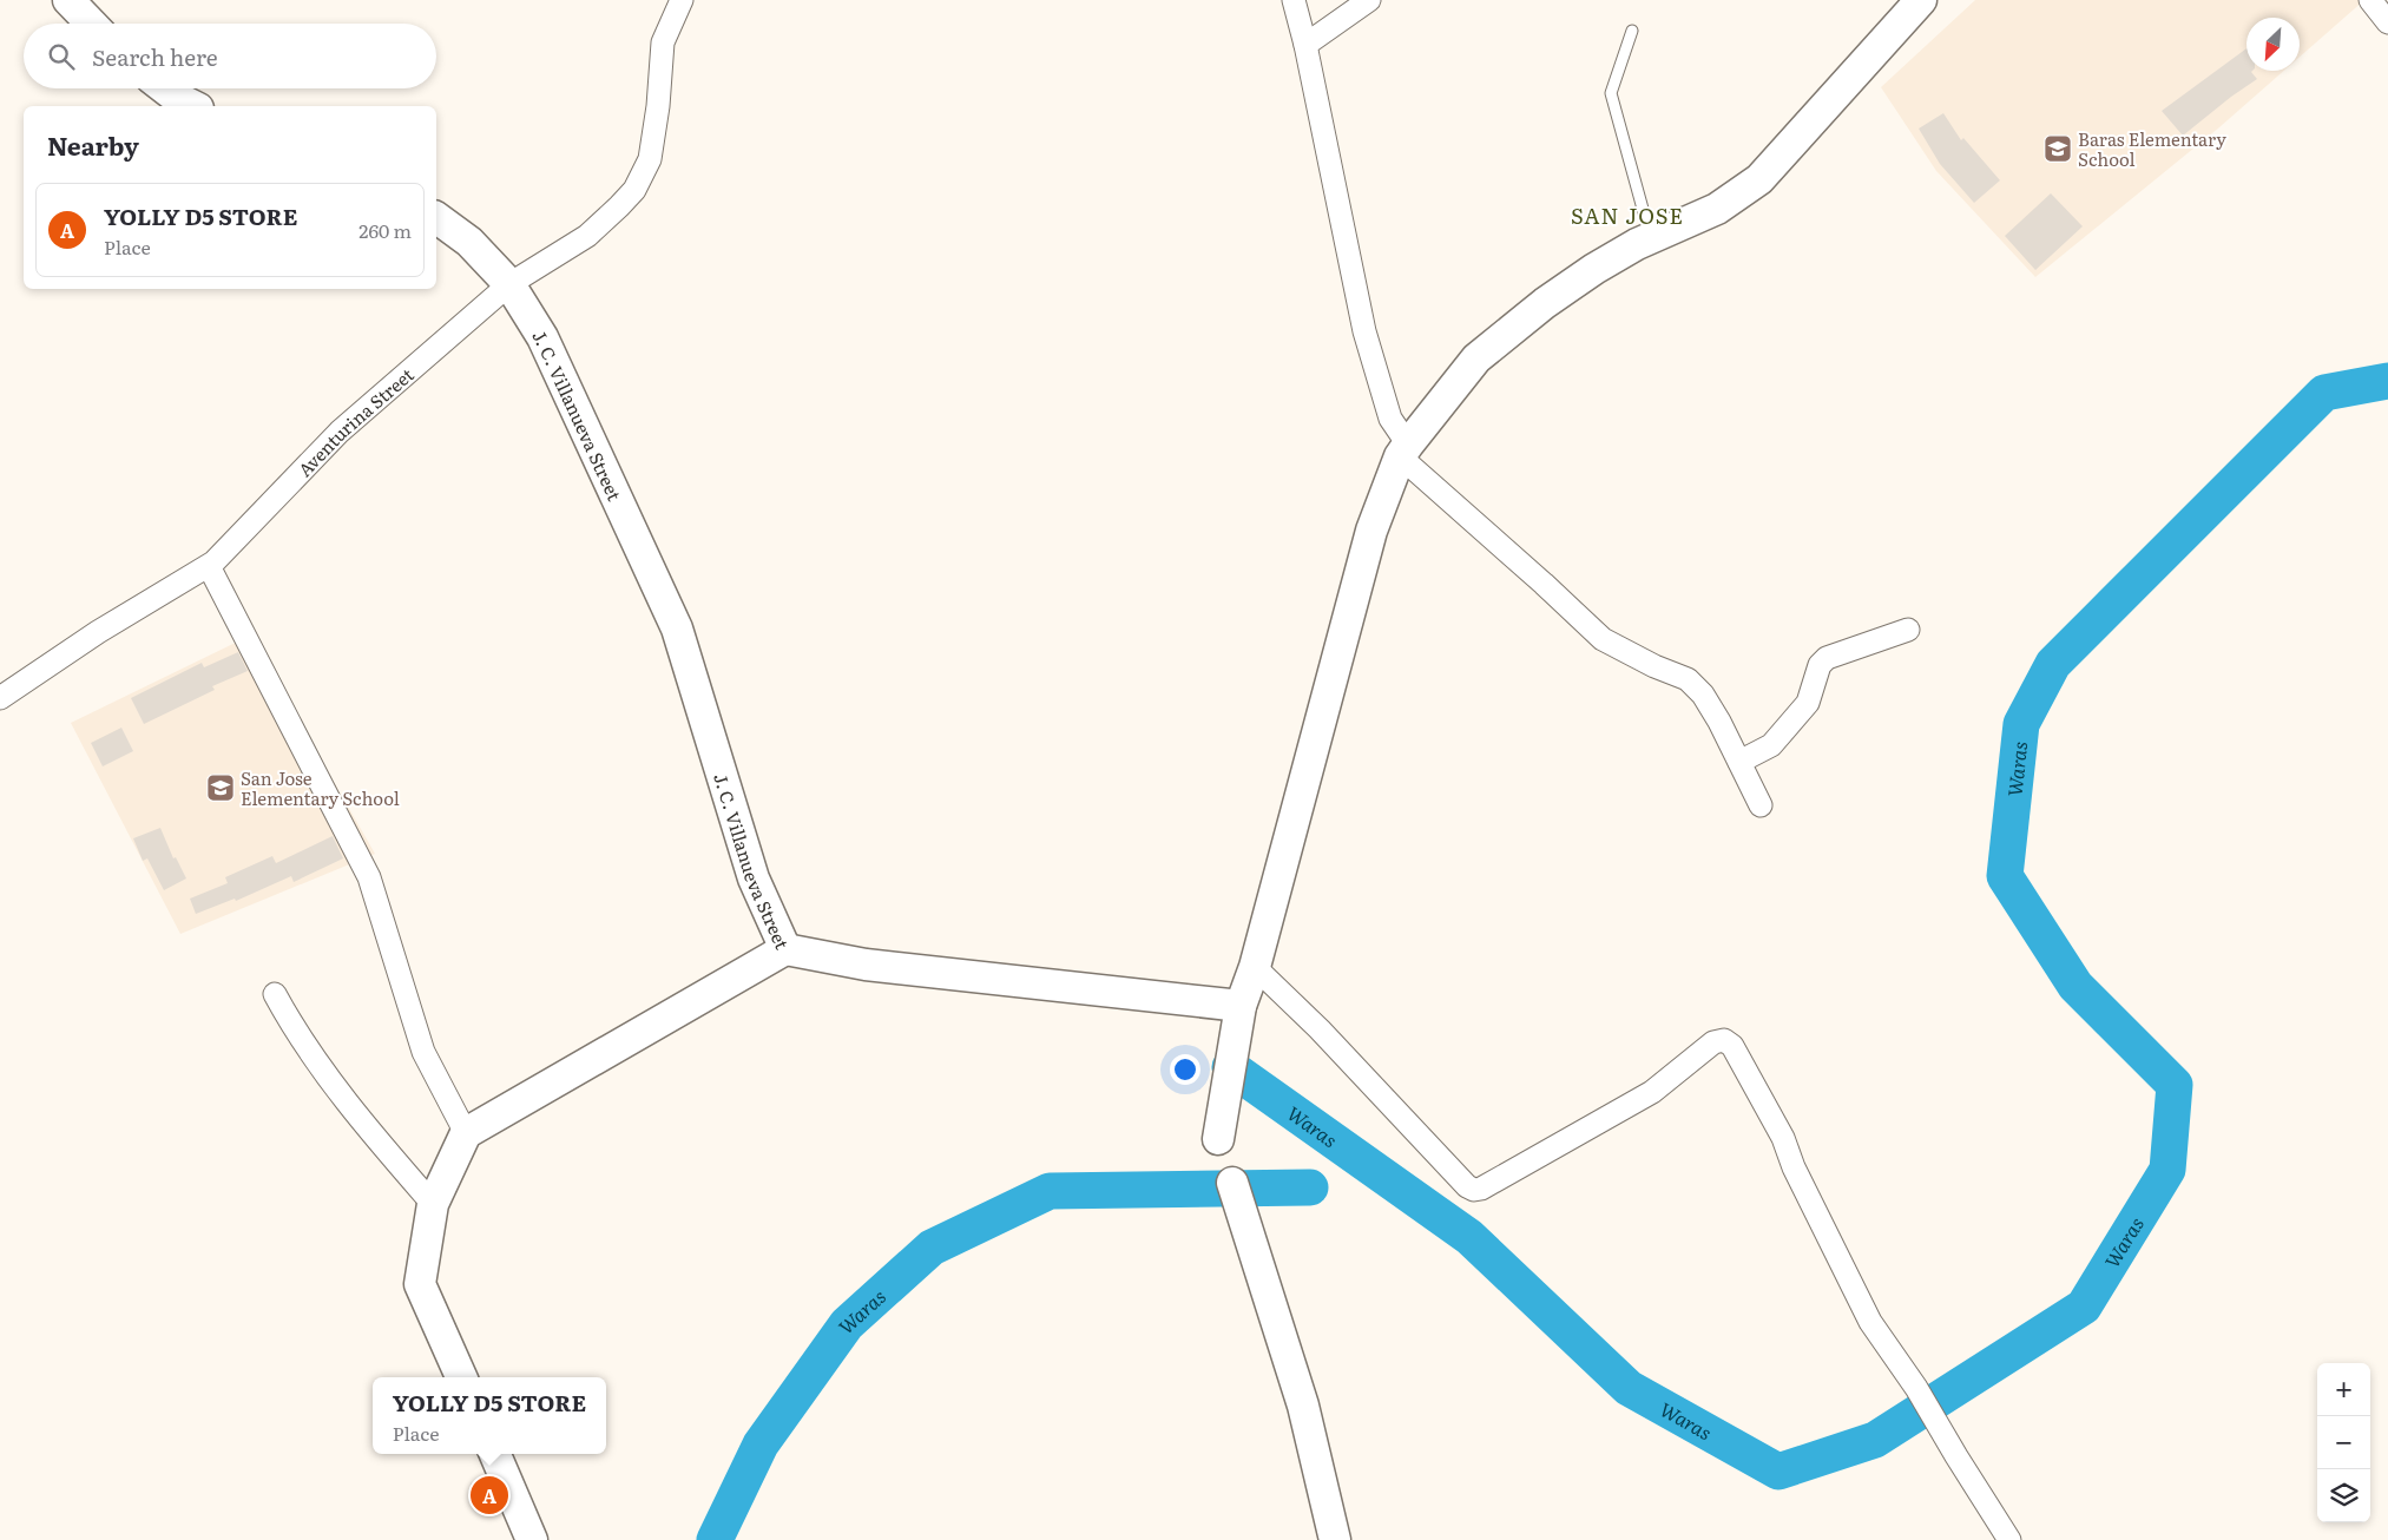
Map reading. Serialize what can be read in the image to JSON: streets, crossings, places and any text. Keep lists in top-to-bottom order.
{
  "streets": {
    "street": ["J. C. Villanueva Street", "Aventurina Street"]
  },
  "crossings": [
    ["J. C. Villanueva Street", "Aventurina Street"]
  ],
  "districts": ["SAN JOSE"],
  "water": ["Waras"],
  "places": {
    "school or university": ["Baras Elementary School", "San Jose Elementary School"]
  },
  "north": "bottom left",
  "page": {
    "search": "Search here",
    "heading": "Nearby",
    "list": [
      {
        "mark": "A",
        "name": "YOLLY D5 STORE",
        "note": "Place",
        "value": "260 m"
      }
    ],
    "map_buttons": ["+", "−"],
    "popup": ["YOLLY D5 STORE", "Place"],
    "pins": "A"
  }
}
